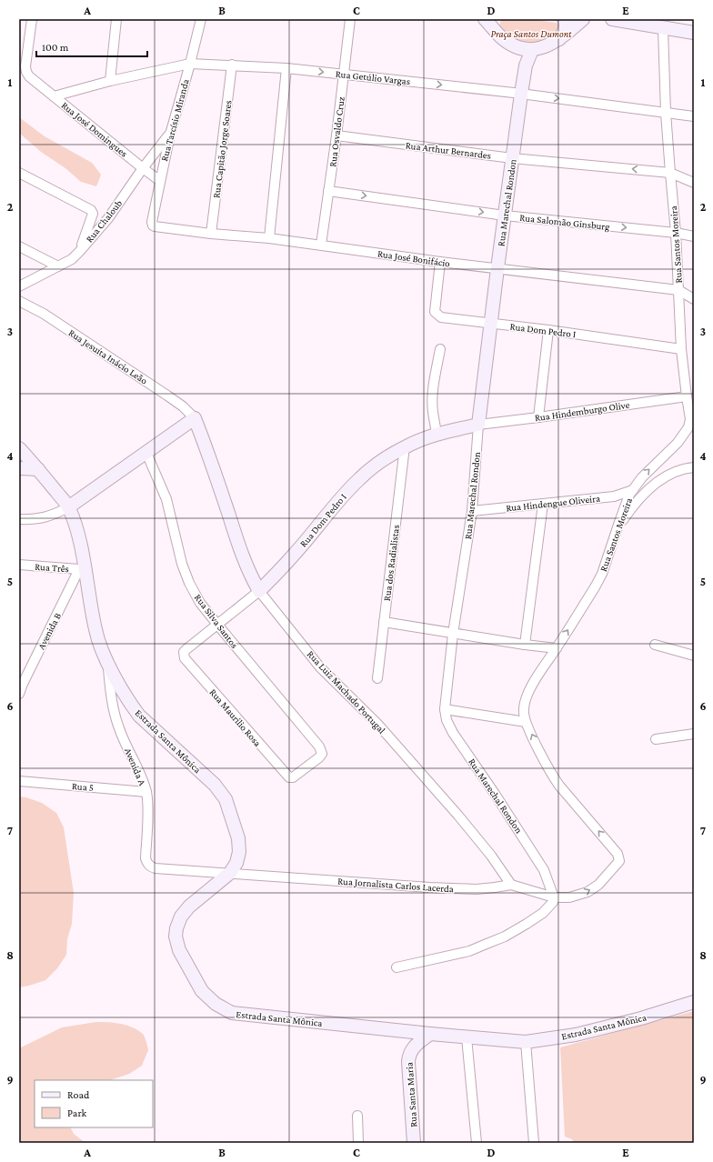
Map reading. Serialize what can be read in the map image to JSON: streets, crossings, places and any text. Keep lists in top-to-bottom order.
{
  "streets": {
    "main road": [
      "Rua Marechal Rondon",
      "Rua Dom Pedro I",
      "Rua Luiz Machado Portugal",
      "Estrada Santa Mônica",
      "Rua Santa Maria"
    ],
    "street": [
      "Rua Getúlio Vargas",
      "Rua Tarcísio Miranda",
      "Rua José Domingues",
      "Rua Osvaldo Cruz",
      "Rua Capitão Jorge Soares",
      "Rua Arthur Bernardes",
      "Rua Chaloub",
      "Rua Salomão Ginsburg",
      "Rua Santos Moreira",
      "Rua José Bonifácio",
      "Rua Jesuíta Inácio Leão",
      "Rua Hindemburgo Olive",
      "Rua Hindengue Oliveira",
      "Rua dos Radialistas",
      "Rua Três",
      "Rua Silva Santos",
      "Avenida B",
      "Rua Maurilio Rosa",
      "Avenida A",
      "Rua 5",
      "Rua Jornalista Carlos Lacerda"
    ]
  },
  "crossings": [
    ["Rua Getúlio Vargas", "Rua Tarcísio Miranda"],
    ["Rua Getúlio Vargas", "Rua José Domingues"],
    ["Rua Getúlio Vargas", "Rua Osvaldo Cruz"],
    ["Rua Getúlio Vargas", "Rua Capitão Jorge Soares"],
    ["Rua Getúlio Vargas", "Rua Marechal Rondon"],
    ["Rua Getúlio Vargas", "Rua Santos Moreira"],
    ["Rua Tarcísio Miranda", "Rua José Domingues"],
    ["Rua Tarcísio Miranda", "Rua Chaloub"],
    ["Rua Tarcísio Miranda", "Rua José Bonifácio"],
    ["Rua José Domingues", "Rua Chaloub"],
    ["Rua Osvaldo Cruz", "Rua Arthur Bernardes"],
    ["Rua Osvaldo Cruz", "Rua Salomão Ginsburg"],
    ["Rua Osvaldo Cruz", "Rua José Bonifácio"],
    ["Rua Capitão Jorge Soares", "Rua José Bonifácio"],
    ["Rua Arthur Bernardes", "Rua Marechal Rondon"],
    ["Rua Arthur Bernardes", "Rua Santos Moreira"],
    ["Rua Marechal Rondon", "Rua Salomão Ginsburg"],
    ["Rua Marechal Rondon", "Rua José Bonifácio"],
    ["Rua Marechal Rondon", "Rua Dom Pedro I"],
    ["Rua Marechal Rondon", "Rua Hindemburgo Olive"],
    ["Rua Marechal Rondon", "Rua Hindengue Oliveira"],
    ["Rua Marechal Rondon", "Rua Jornalista Carlos Lacerda"],
    ["Rua Salomão Ginsburg", "Rua Santos Moreira"],
    ["Rua Santos Moreira", "Rua José Bonifácio"],
    ["Rua Santos Moreira", "Rua Dom Pedro I"],
    ["Rua Santos Moreira", "Rua Hindemburgo Olive"],
    ["Rua Santos Moreira", "Rua Hindengue Oliveira"],
    ["Rua Santos Moreira", "Rua Jornalista Carlos Lacerda"],
    ["Rua José Bonifácio", "Rua Dom Pedro I"],
    ["Rua Dom Pedro I", "Rua Hindemburgo Olive"],
    ["Rua Dom Pedro I", "Rua dos Radialistas"],
    ["Rua Dom Pedro I", "Rua Silva Santos"],
    ["Rua Dom Pedro I", "Rua Luiz Machado Portugal"],
    ["Rua Dom Pedro I", "Rua Maurilio Rosa"],
    ["Rua Jesuíta Inácio Leão", "Rua Luiz Machado Portugal"],
    ["Rua Três", "Avenida B"],
    ["Rua Três", "Estrada Santa Mônica"],
    ["Rua Silva Santos", "Rua Maurilio Rosa"],
    ["Avenida B", "Estrada Santa Mônica"],
    ["Rua Luiz Machado Portugal", "Rua Jornalista Carlos Lacerda"],
    ["Estrada Santa Mônica", "Avenida A"],
    ["Estrada Santa Mônica", "Rua Jornalista Carlos Lacerda"],
    ["Estrada Santa Mônica", "Rua Santa Maria"],
    ["Avenida A", "Rua 5"],
    ["Avenida A", "Rua Jornalista Carlos Lacerda"]
  ],
  "one_way": ["Rua Getúlio Vargas", "Rua Arthur Bernardes", "Rua Salomão Ginsburg"],
  "parks": ["Praça Santos Dumont"],
  "legend": ["Road", "Park"],
  "scale_bar": "100 m",
  "grid": {
    "columns": [
      "A",
      "B",
      "C",
      "D",
      "E"
    ],
    "rows": [
      "1",
      "2",
      "3",
      "4",
      "5",
      "6",
      "7",
      "8",
      "9"
    ]
  }
}
